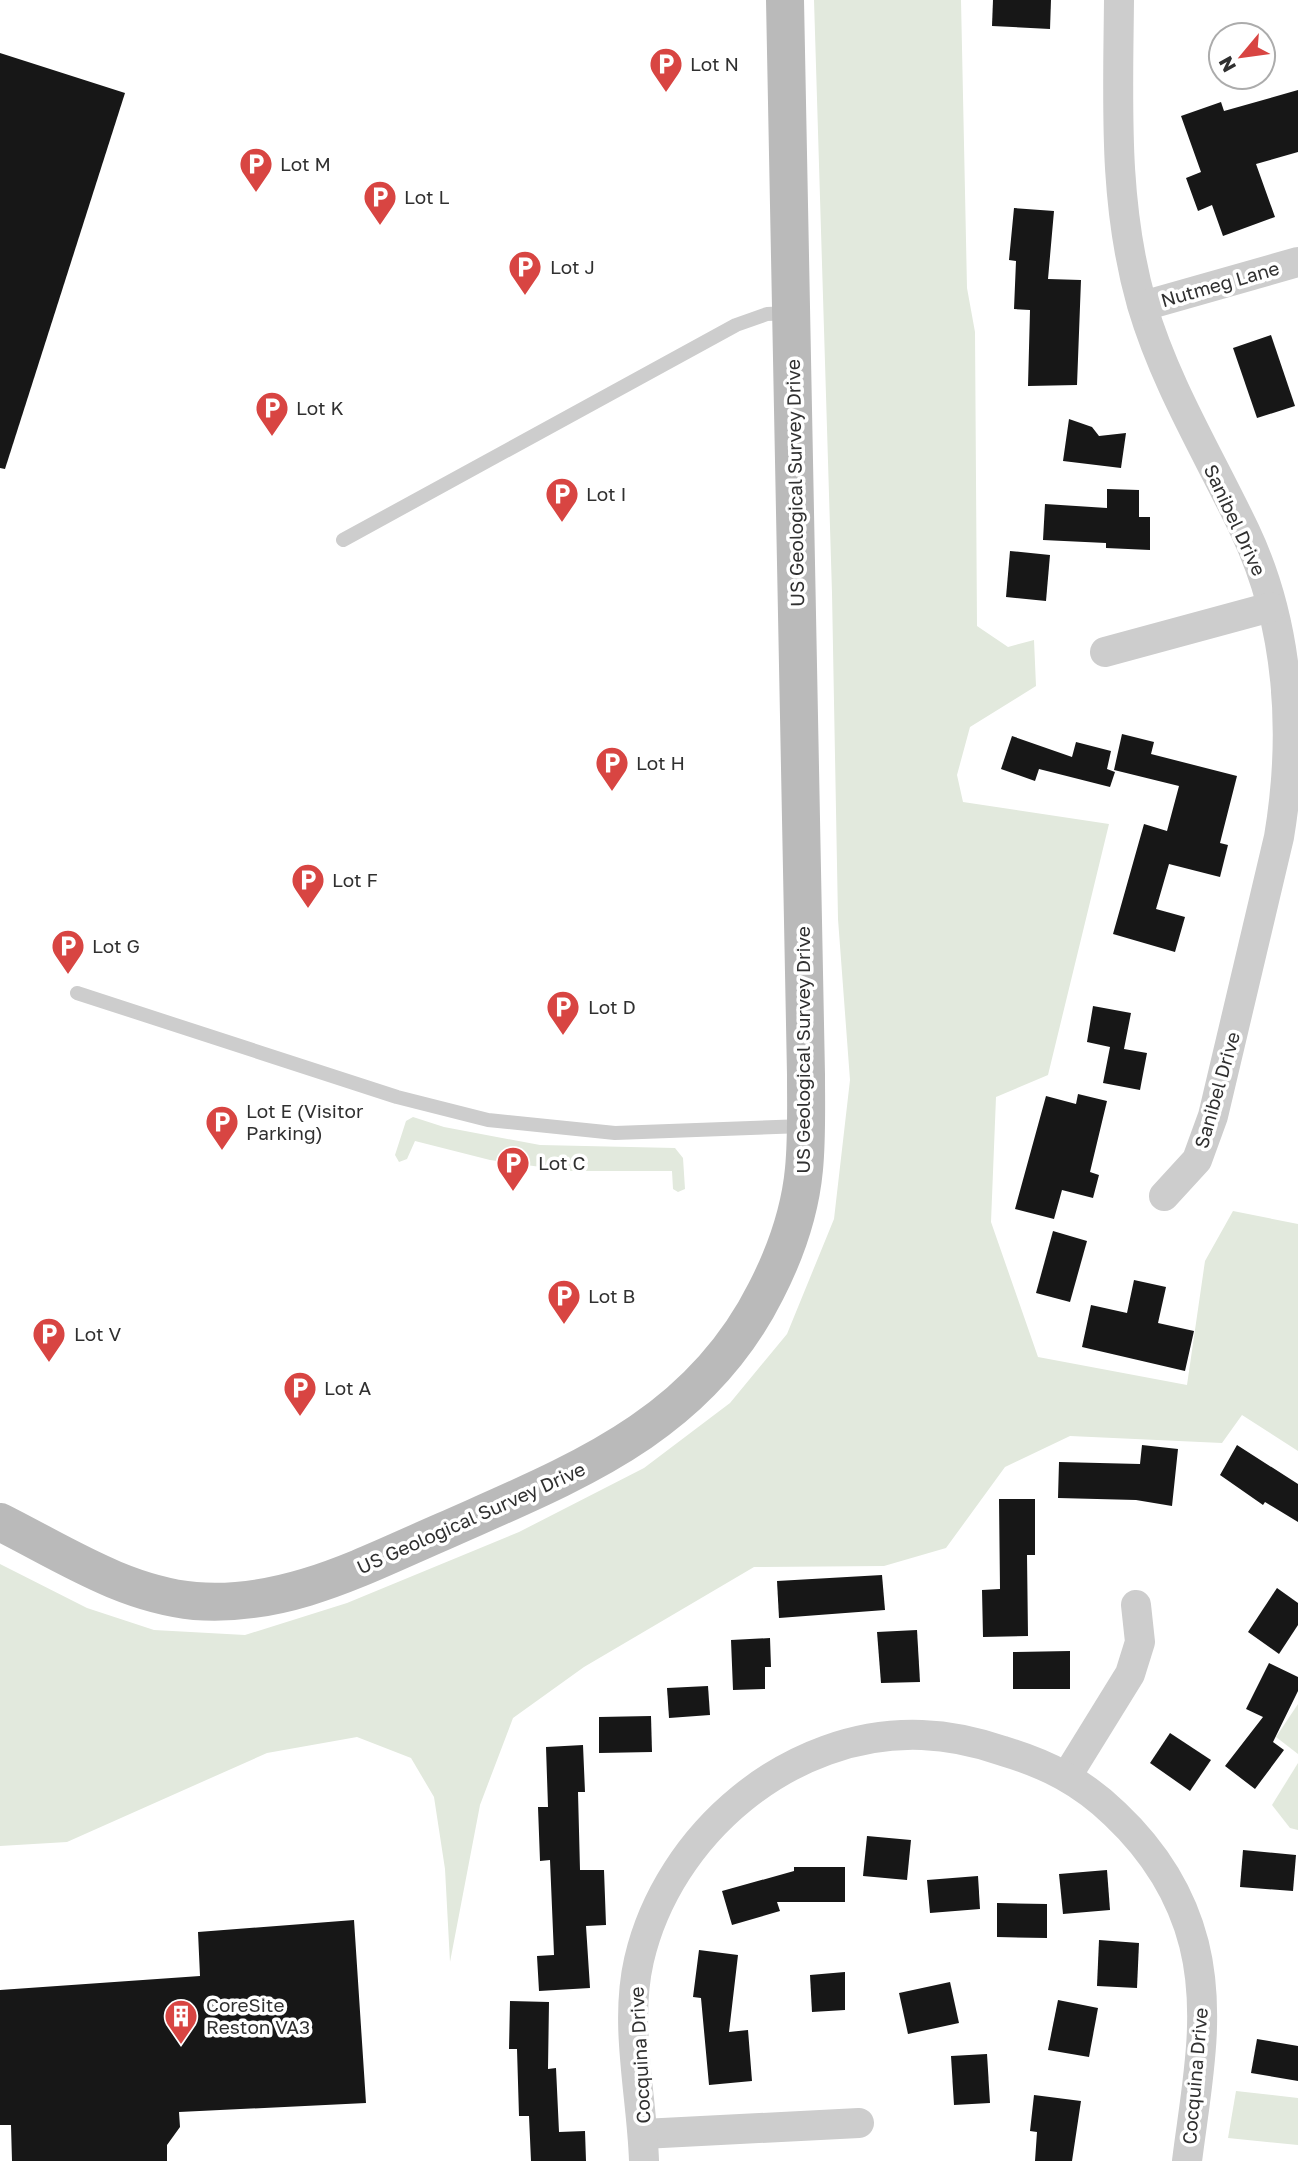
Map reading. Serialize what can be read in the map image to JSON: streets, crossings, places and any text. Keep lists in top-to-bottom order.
{
  "streets": {
    "street": [
      "Nutmeg Lane",
      "US Geological Survey Drive",
      "Sanibel Drive",
      "Cocquina Drive"
    ]
  },
  "crossings": [
    ["Nutmeg Lane", "Sanibel Drive"]
  ],
  "places": {
    "parking": [
      "Lot N",
      "Lot M",
      "Lot L",
      "Lot J",
      "Lot K",
      "Lot I",
      "Lot H",
      "Lot F",
      "Lot G",
      "Lot D",
      "Lot E (Visitor Parking)",
      "Lot C",
      "Lot B",
      "Lot V",
      "Lot A"
    ],
    "building": ["CoreSite Reston VA3"]
  },
  "north": "bottom left"
}
